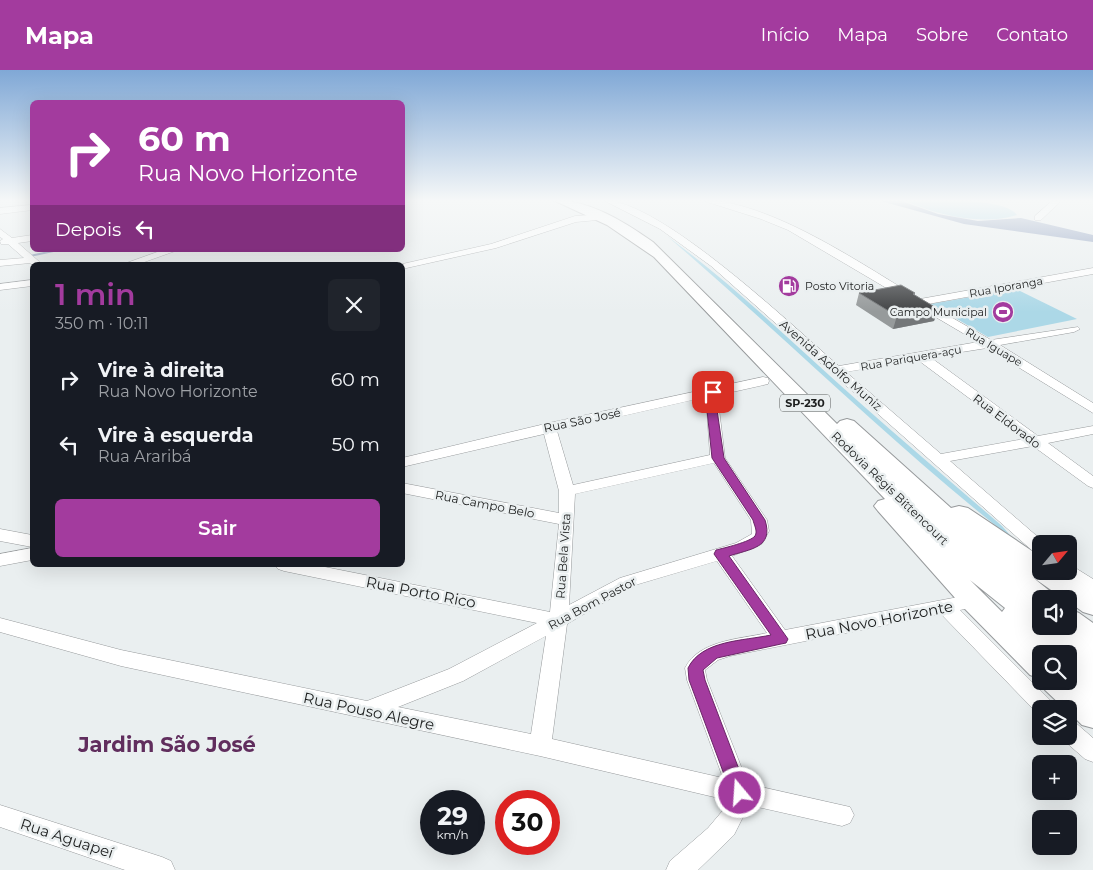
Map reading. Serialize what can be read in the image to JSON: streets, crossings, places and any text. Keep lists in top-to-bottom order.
{
  "streets": {
    "highway": ["SP-230", "Rodovia Régis Bittencourt"],
    "street": [
      "Rua Iporanga",
      "Rua Iguape",
      "Rua Pariquera-açu",
      "Avenida Adolfo Muniz",
      "Rua São José",
      "Rua Eldorado",
      "Rua Campo Belo",
      "Rua Bela Vista",
      "Rua Porto Rico",
      "Rua Bom Pastor",
      "Rua Novo Horizonte",
      "Rua Pouso Alegre",
      "Rua Aguapeí"
    ]
  },
  "crossings": [
    ["Rua Iporanga", "Rua Iguape"],
    ["Rua Iguape", "Rua Pariquera-açu"],
    ["Rua Pariquera-açu", "Avenida Adolfo Muniz"],
    ["Rua Pariquera-açu", "Rua Eldorado"],
    ["Rua São José", "Rua Bela Vista"],
    ["Rua São José", "Rua Bom Pastor"],
    ["Rua Campo Belo", "Rua Bela Vista"],
    ["Rua Bela Vista", "Rua Porto Rico"],
    ["Rua Bela Vista", "Rua Bom Pastor"],
    ["Rua Bela Vista", "Rua Pouso Alegre"],
    ["Rua Porto Rico", "Rua Bom Pastor"],
    ["Rua Bom Pastor", "Rua Pouso Alegre"],
    ["Rua Novo Horizonte", "Rua Pouso Alegre"]
  ],
  "districts": ["Jardim São José"],
  "places": {
    "fuel station": ["Posto Vitoria"],
    "sports": ["Campo Municipal"]
  },
  "north": "top right",
  "page": {
    "header": "Mapa",
    "nav": [
      "Início",
      "Mapa",
      "Sobre",
      "Contato"
    ],
    "turn": ["60 m", "Rua Novo Horizonte"],
    "then": "Depois",
    "heading": ["1 min", "350 m · 10:11"],
    "list": [
      {
        "name": "Vire à direita",
        "note": "Rua Novo Horizonte",
        "value": "60 m"
      },
      {
        "name": "Vire à esquerda",
        "note": "Rua Araribá",
        "value": "50 m"
      }
    ],
    "buttons": "Sair",
    "map_buttons": ["+", "−"],
    "speed": "29 km/h",
    "limit": "30"
  }
}
